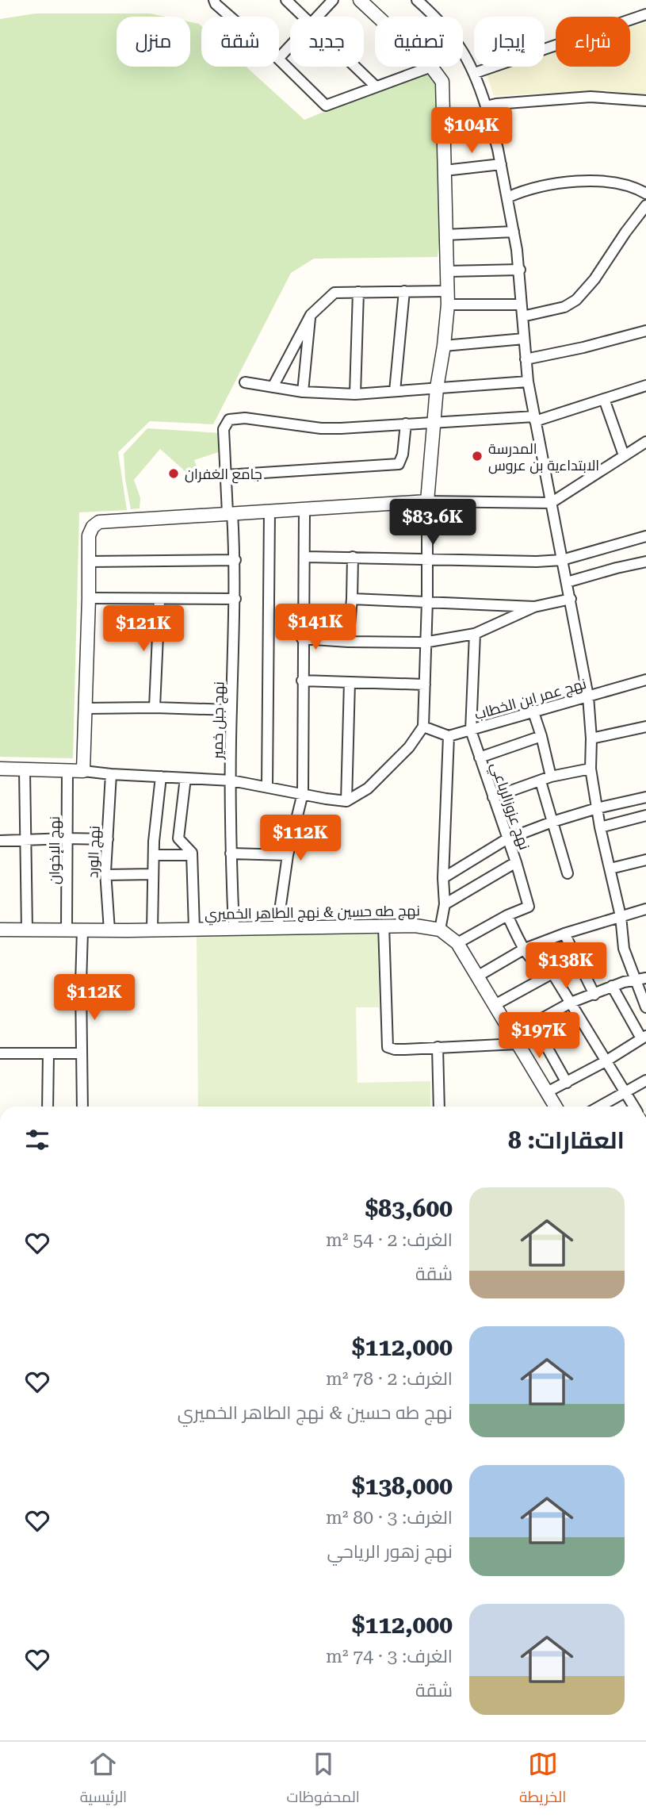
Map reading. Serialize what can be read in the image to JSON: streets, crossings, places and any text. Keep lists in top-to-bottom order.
{
  "streets": {
    "street": [
      "نهج عمر ابن الخطاب",
      "نهج جبل خمير",
      "نهج عزوزالرباعي",
      "نهج الإخوان",
      "نهج الورد",
      "نهج طه حسين & نهج الطاهر الخميري"
    ]
  },
  "crossings": [
    ["نهج عمر ابن الخطاب", "نهج عزوزالرباعي"],
    ["نهج جبل خمير", "نهج طه حسين & نهج الطاهر الخميري"],
    ["نهج عزوزالرباعي", "نهج طه حسين & نهج الطاهر الخميري"],
    ["نهج الإخوان", "نهج طه حسين & نهج الطاهر الخميري"],
    ["نهج الورد", "نهج طه حسين & نهج الطاهر الخميري"]
  ],
  "places": ["المدرسة الابتداءية بن عروس", "جامع الغفران"],
  "page": {
    "chip": [
      "شراء",
      "إيجار",
      "تصفية",
      "جديد",
      "شقة",
      "منزل"
    ],
    "price": [
      "$104K",
      "$83.6K",
      "$141K",
      "$121K",
      "$112K",
      "$138K",
      "$112K",
      "$197K"
    ],
    "heading": "العقارات: 8",
    "list": [
      {
        "name": "$83,600",
        "note": "الغرف: 2 · 54 m² · شقة"
      },
      {
        "name": "$112,000",
        "note": "الغرف: 2 · 78 m² · نهج طه حسين & نهج الطاهر الخميري"
      },
      {
        "name": "$138,000",
        "note": "الغرف: 3 · 80 m² · نهج زهور الرياحي"
      },
      {
        "name": "$112,000",
        "note": "الغرف: 3 · 74 m² · شقة"
      }
    ],
    "tabs": ["الخريطة", "المحفوظات", "الرئيسية"]
  }
}
